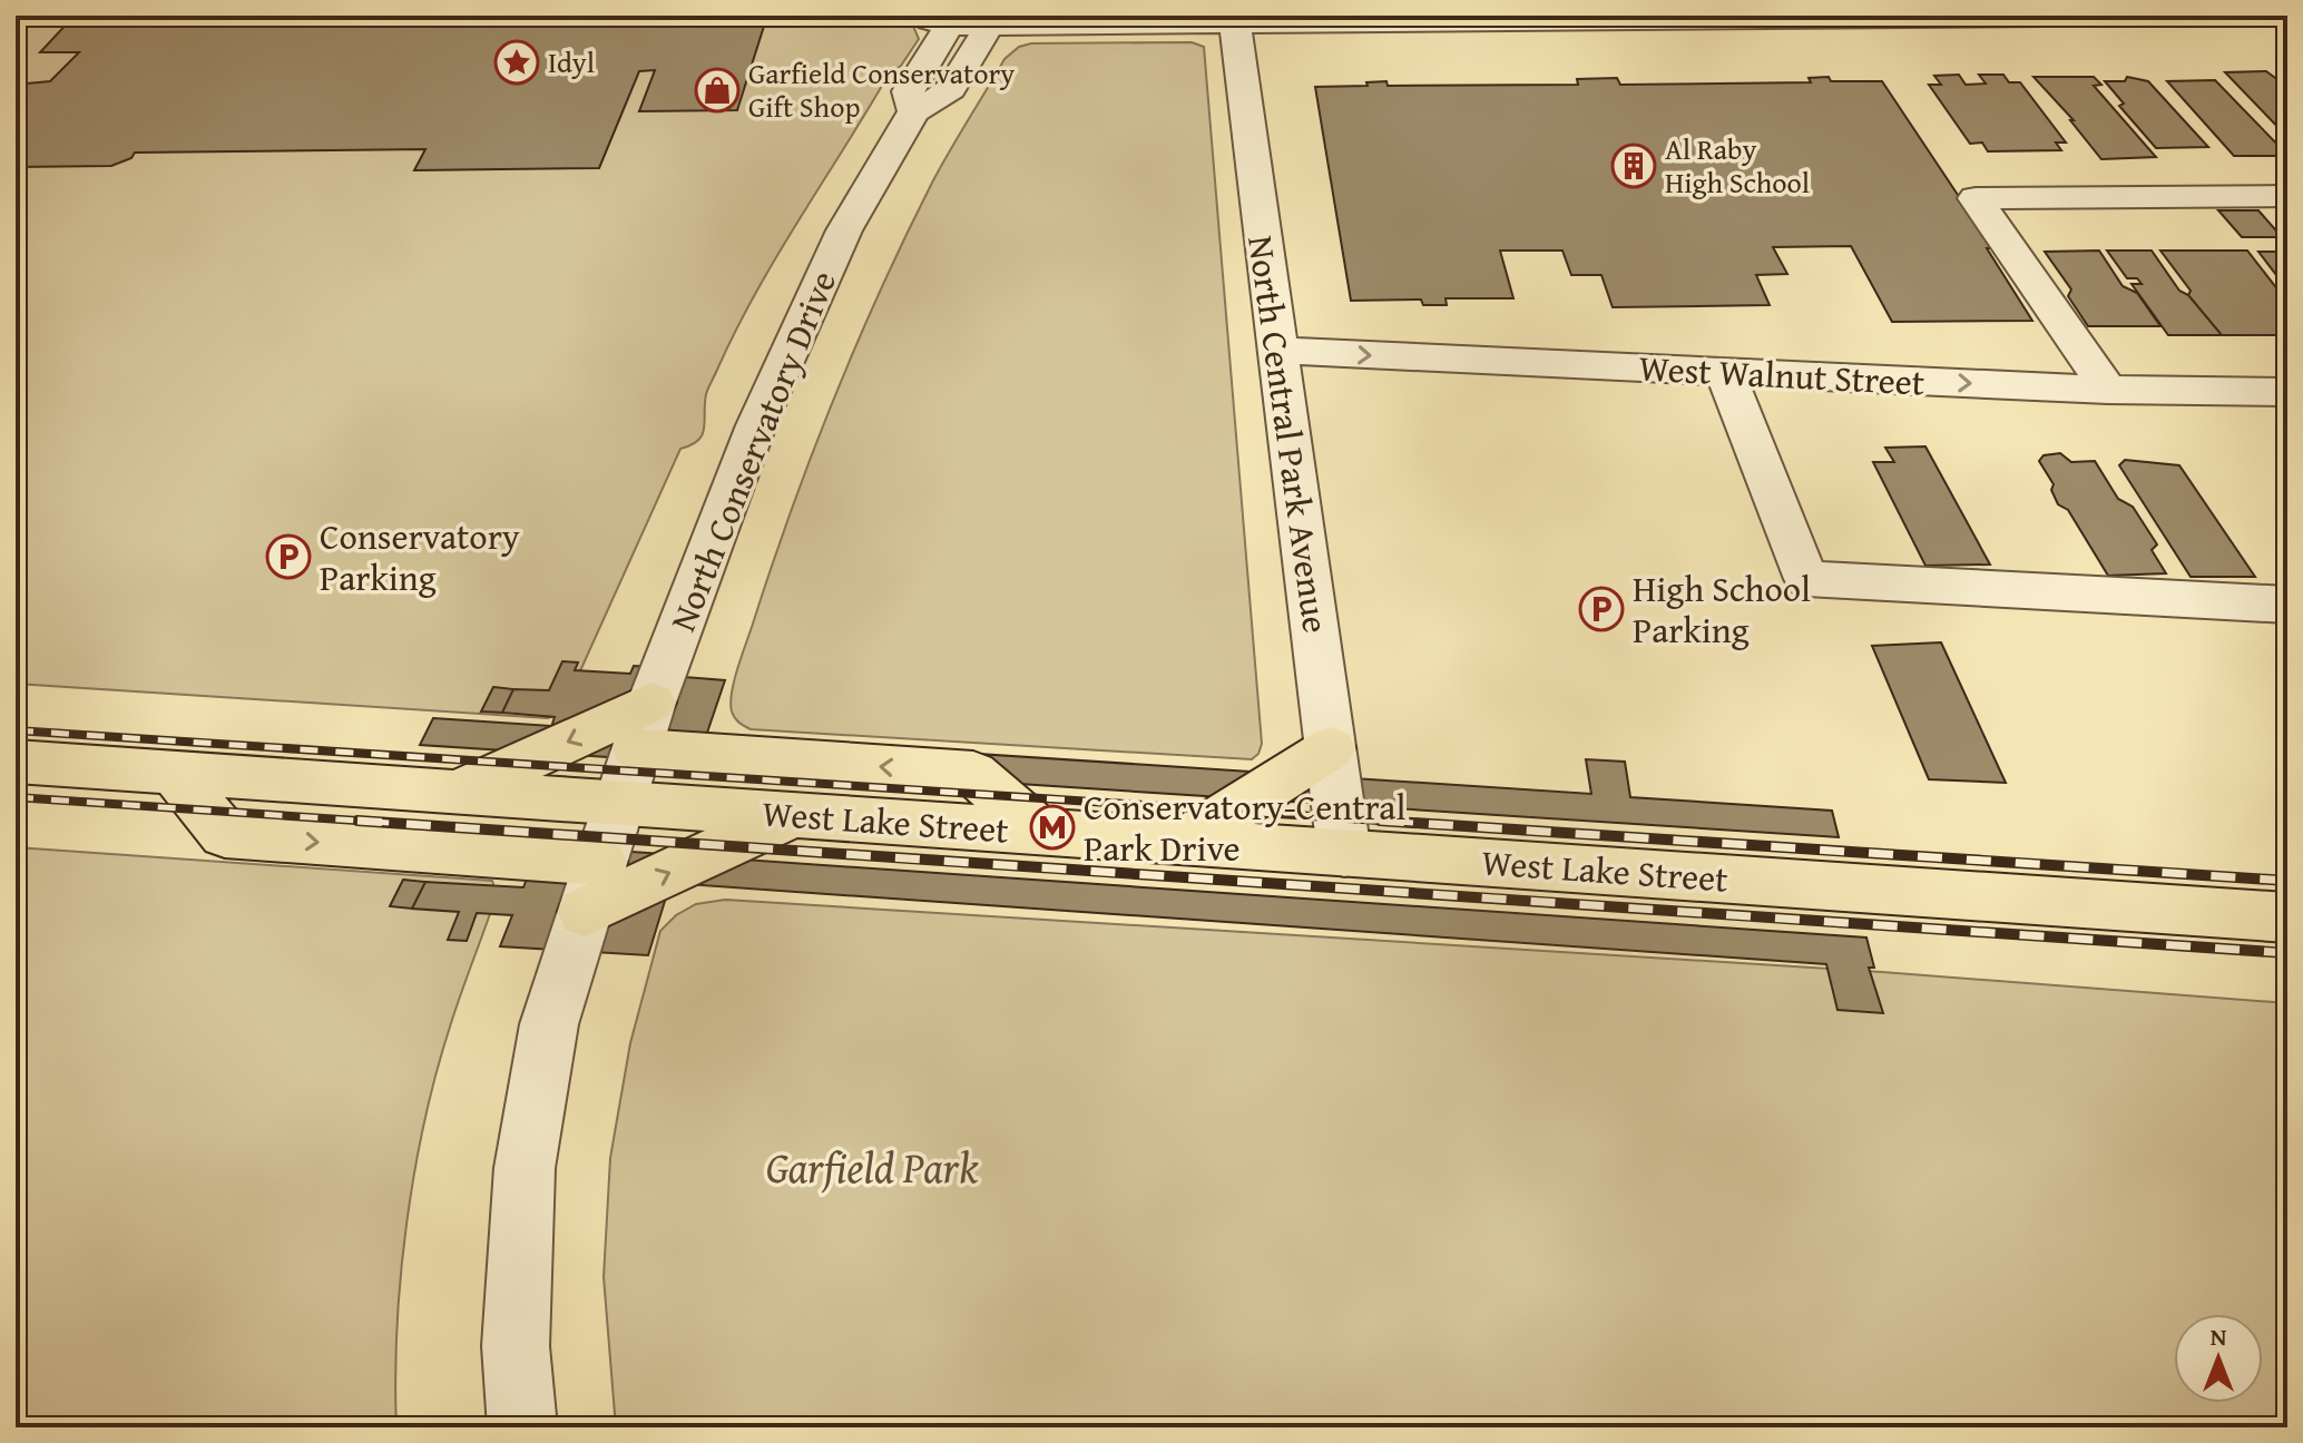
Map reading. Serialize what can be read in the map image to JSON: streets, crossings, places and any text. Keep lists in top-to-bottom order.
{
  "streets": {
    "main road": ["West Lake Street"],
    "street": ["West Walnut Street", "North Central Park Avenue", "North Conservatory Drive"]
  },
  "crossings": [
    ["West Walnut Street", "North Central Park Avenue"],
    ["North Central Park Avenue", "North Conservatory Drive"],
    ["North Central Park Avenue", "West Lake Street"],
    ["North Conservatory Drive", "West Lake Street"]
  ],
  "one_way": ["West Walnut Street"],
  "parks": ["Garfield Park"],
  "places": {
    "place": ["Idyl"],
    "shop": ["Garfield Conservatory Gift Shop"],
    "building": ["Al Raby High School"],
    "parking": ["Conservatory Parking", "High School Parking"],
    "metro station": ["Conservatory-Central Park Drive"]
  },
  "north": "top"
}
